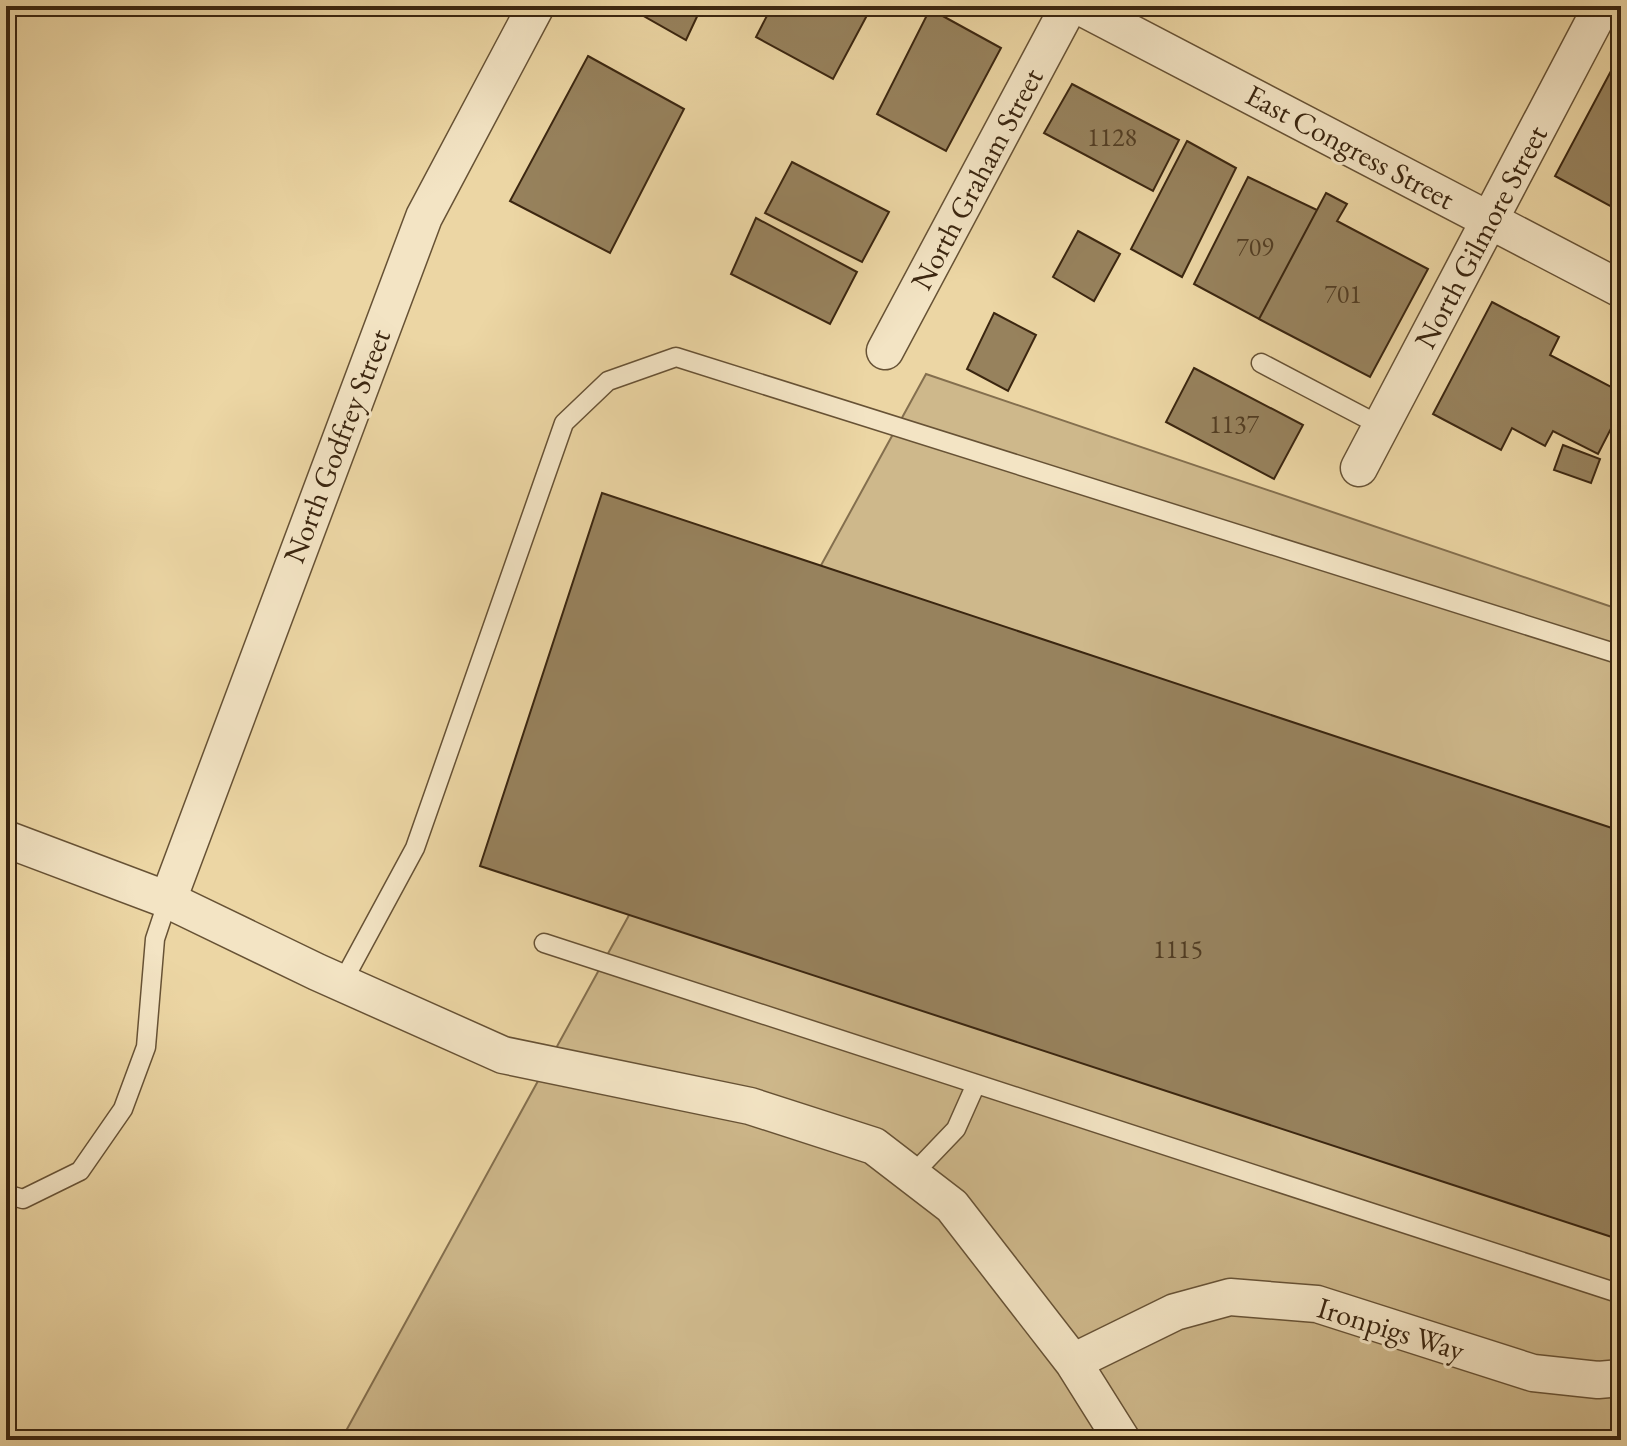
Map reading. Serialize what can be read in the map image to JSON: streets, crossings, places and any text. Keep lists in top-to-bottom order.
{
  "streets": {
    "street": [
      "East Congress Street",
      "North Graham Street",
      "North Gilmore Street",
      "North Godfrey Street",
      "Ironpigs Way"
    ]
  },
  "crossings": [
    ["East Congress Street", "North Gilmore Street"]
  ],
  "house_numbers": [
    "1128",
    "709",
    "701",
    "1137",
    "1115"
  ]
}
